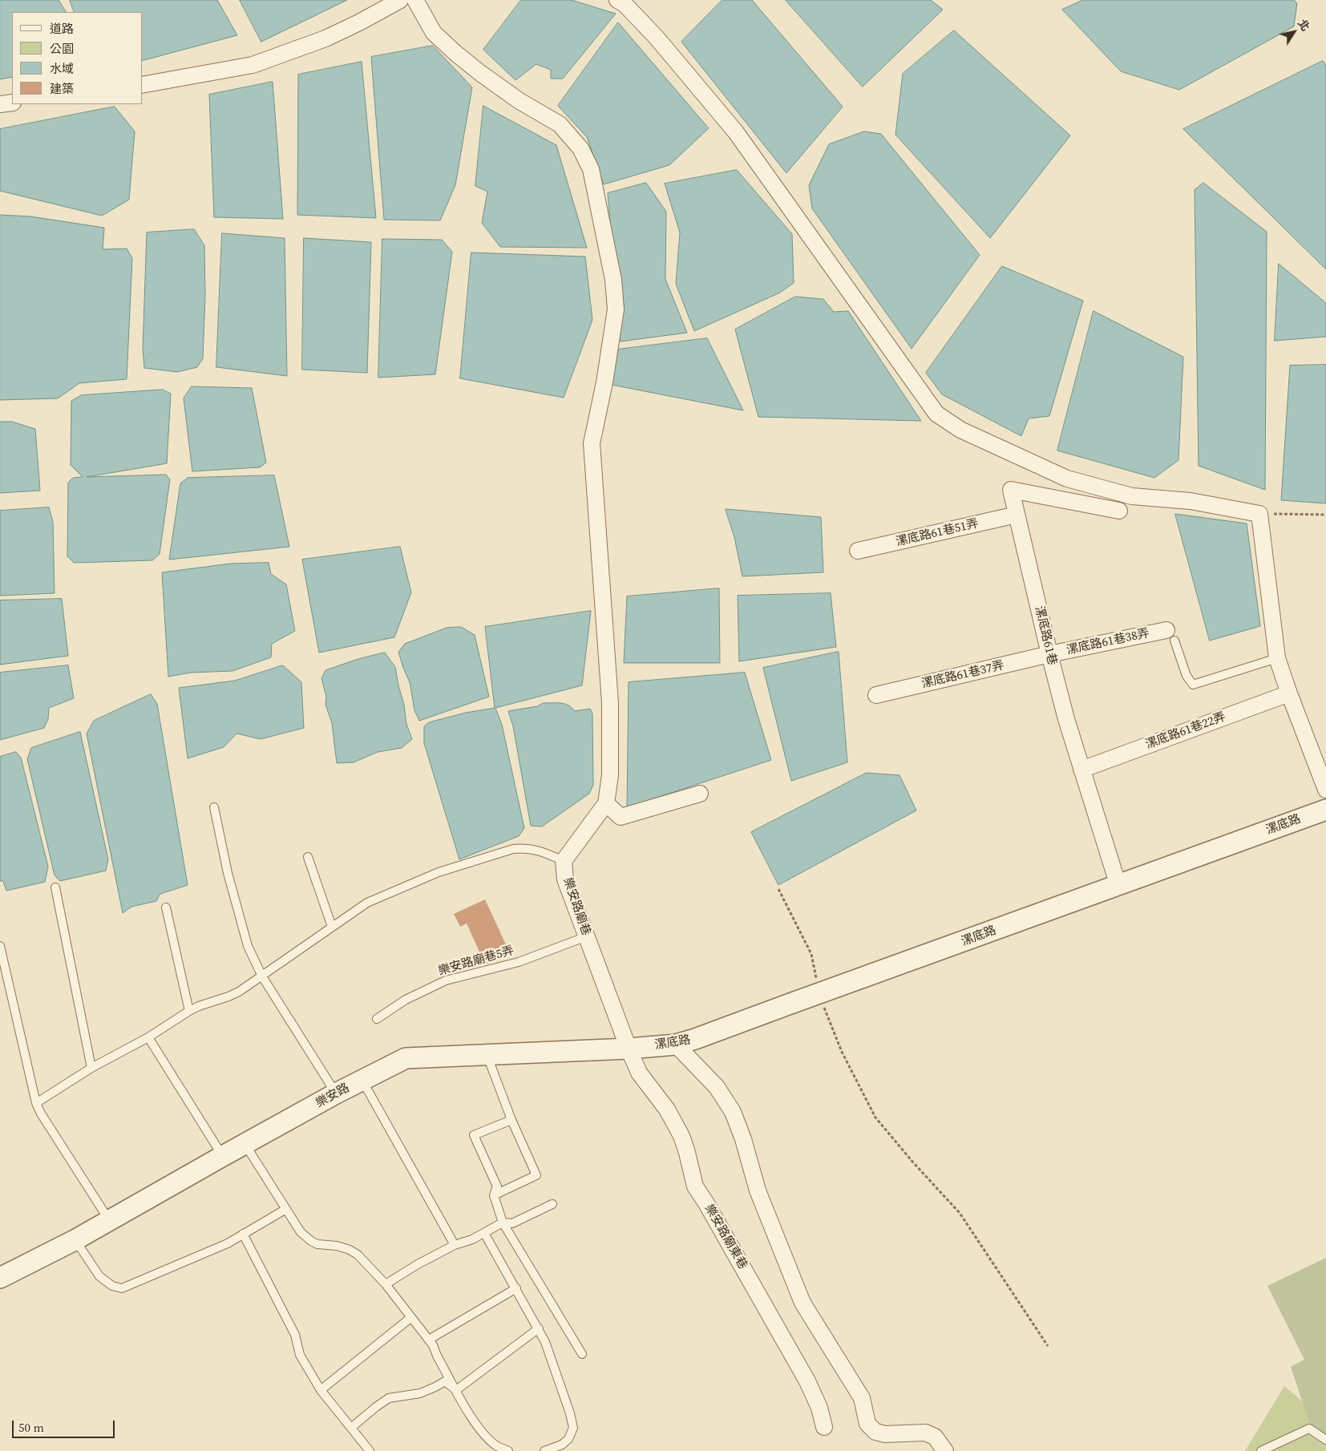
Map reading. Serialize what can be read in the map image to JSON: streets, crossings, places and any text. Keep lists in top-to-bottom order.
{
  "streets": {
    "street": [
      "漯底路61巷51弄",
      "漯底路61巷",
      "漯底路61巷38弄",
      "漯底路61巷37弄",
      "漯底路61巷22弄",
      "漯底路",
      "樂安路廟巷",
      "樂安路",
      "樂安路廟東巷"
    ],
    "lane": ["樂安路廟巷5弄"]
  },
  "crossings": [
    ["漯底路61巷51弄", "漯底路61巷"],
    ["漯底路61巷", "漯底路61巷38弄"],
    ["漯底路61巷", "漯底路61巷37弄"],
    ["漯底路61巷", "漯底路61巷22弄"],
    ["漯底路61巷", "漯底路"],
    ["漯底路61巷38弄", "漯底路61巷37弄"],
    ["漯底路", "樂安路廟巷"],
    ["漯底路", "樂安路"],
    ["漯底路", "樂安路廟東巷"],
    ["樂安路廟巷", "樂安路廟巷5弄"],
    ["樂安路廟巷", "樂安路"],
    ["樂安路廟巷", "樂安路廟東巷"],
    ["樂安路", "樂安路廟東巷"]
  ],
  "legend": [
    "道路",
    "公園",
    "水域",
    "建築"
  ],
  "scale_bar": "50 m",
  "north": "top right"
}
